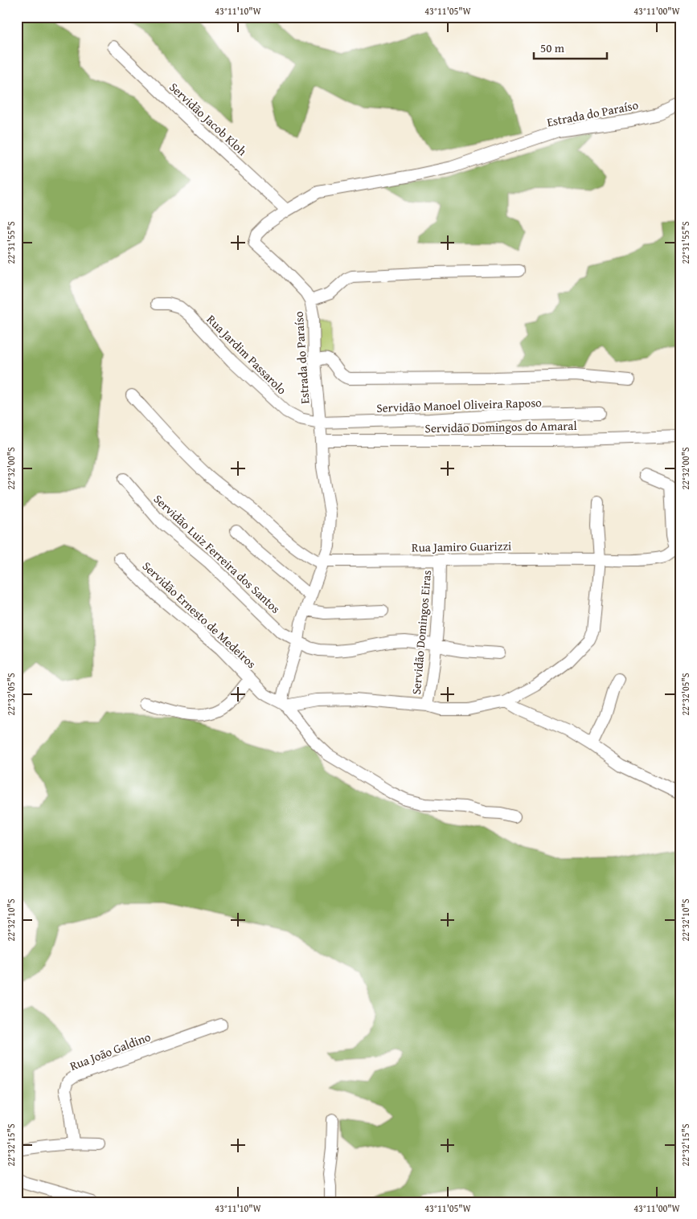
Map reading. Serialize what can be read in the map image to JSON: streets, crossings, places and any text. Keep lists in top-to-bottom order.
{
  "streets": {
    "street": [
      "Estrada do Paraíso",
      "Servidão Jacob Kloh",
      "Rua Jardim Passarolo",
      "Servidão Manoel Oliveira Raposo",
      "Servidão Domingos do Amaral",
      "Rua Jamiro Guarizzi",
      "Servidão Luiz Ferreira dos Santos",
      "Servidão Ernesto de Medeiros",
      "Servidão Domingos Eiras",
      "Rua João Galdino"
    ]
  },
  "crossings": [
    ["Estrada do Paraíso", "Servidão Jacob Kloh"],
    ["Estrada do Paraíso", "Rua Jardim Passarolo"],
    ["Estrada do Paraíso", "Servidão Manoel Oliveira Raposo"],
    ["Estrada do Paraíso", "Servidão Domingos do Amaral"],
    ["Estrada do Paraíso", "Rua Jamiro Guarizzi"],
    ["Estrada do Paraíso", "Servidão Luiz Ferreira dos Santos"],
    ["Estrada do Paraíso", "Servidão Ernesto de Medeiros"],
    ["Rua Jardim Passarolo", "Servidão Manoel Oliveira Raposo"],
    ["Rua Jamiro Guarizzi", "Servidão Domingos Eiras"],
    ["Servidão Luiz Ferreira dos Santos", "Servidão Domingos Eiras"]
  ],
  "scale_bar": "50 m",
  "coordinates": [
    "43°11'10\"W",
    "43°11'05\"W",
    "43°11'00\"W",
    "22°31'55\"S",
    "22°32'00\"S",
    "22°32'05\"S",
    "22°32'10\"S",
    "22°32'15\"S"
  ]
}
